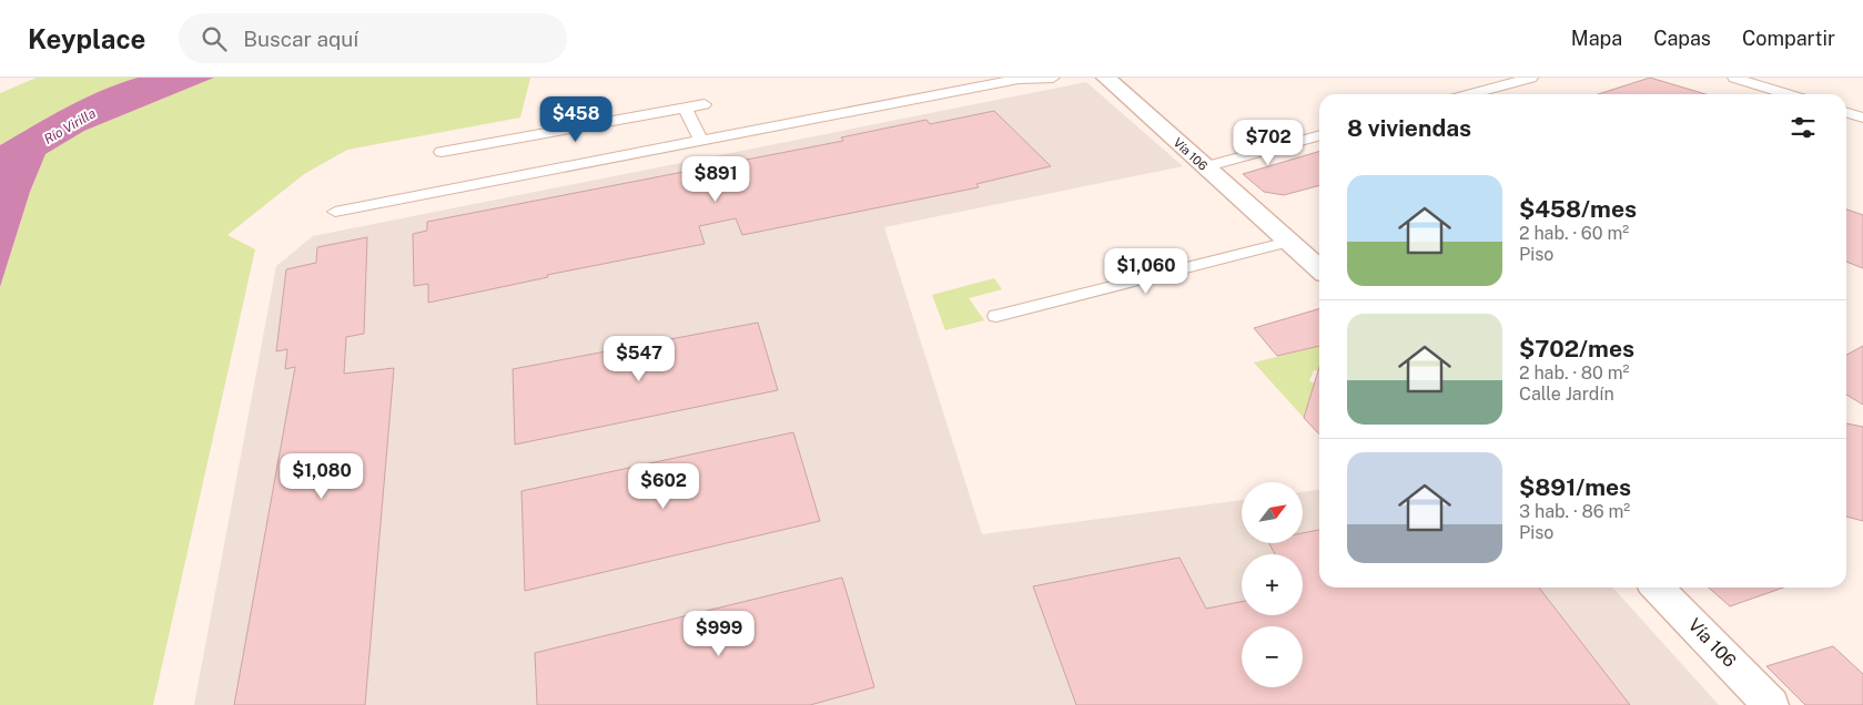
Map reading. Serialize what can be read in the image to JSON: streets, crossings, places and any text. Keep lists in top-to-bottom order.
{
  "streets": {
    "main road": ["Vía 106"]
  },
  "water": ["Río Virilla"],
  "north": "top right",
  "page": {
    "header": "Keyplace",
    "search": "Buscar aquí",
    "nav": ["Mapa", "Capas", "Compartir"],
    "heading": "8 viviendas",
    "price": [
      "$458",
      "$702",
      "$891",
      "$1,060",
      "$547",
      "$1,080",
      "$602",
      "$999"
    ],
    "list": [
      {
        "name": "$458/mes",
        "note": "2 hab. · 60 m² · Piso"
      },
      {
        "name": "$702/mes",
        "note": "2 hab. · 80 m² · Calle Jardín"
      },
      {
        "name": "$891/mes",
        "note": "3 hab. · 86 m² · Piso"
      }
    ],
    "map_buttons": ["+", "−"]
  }
}
